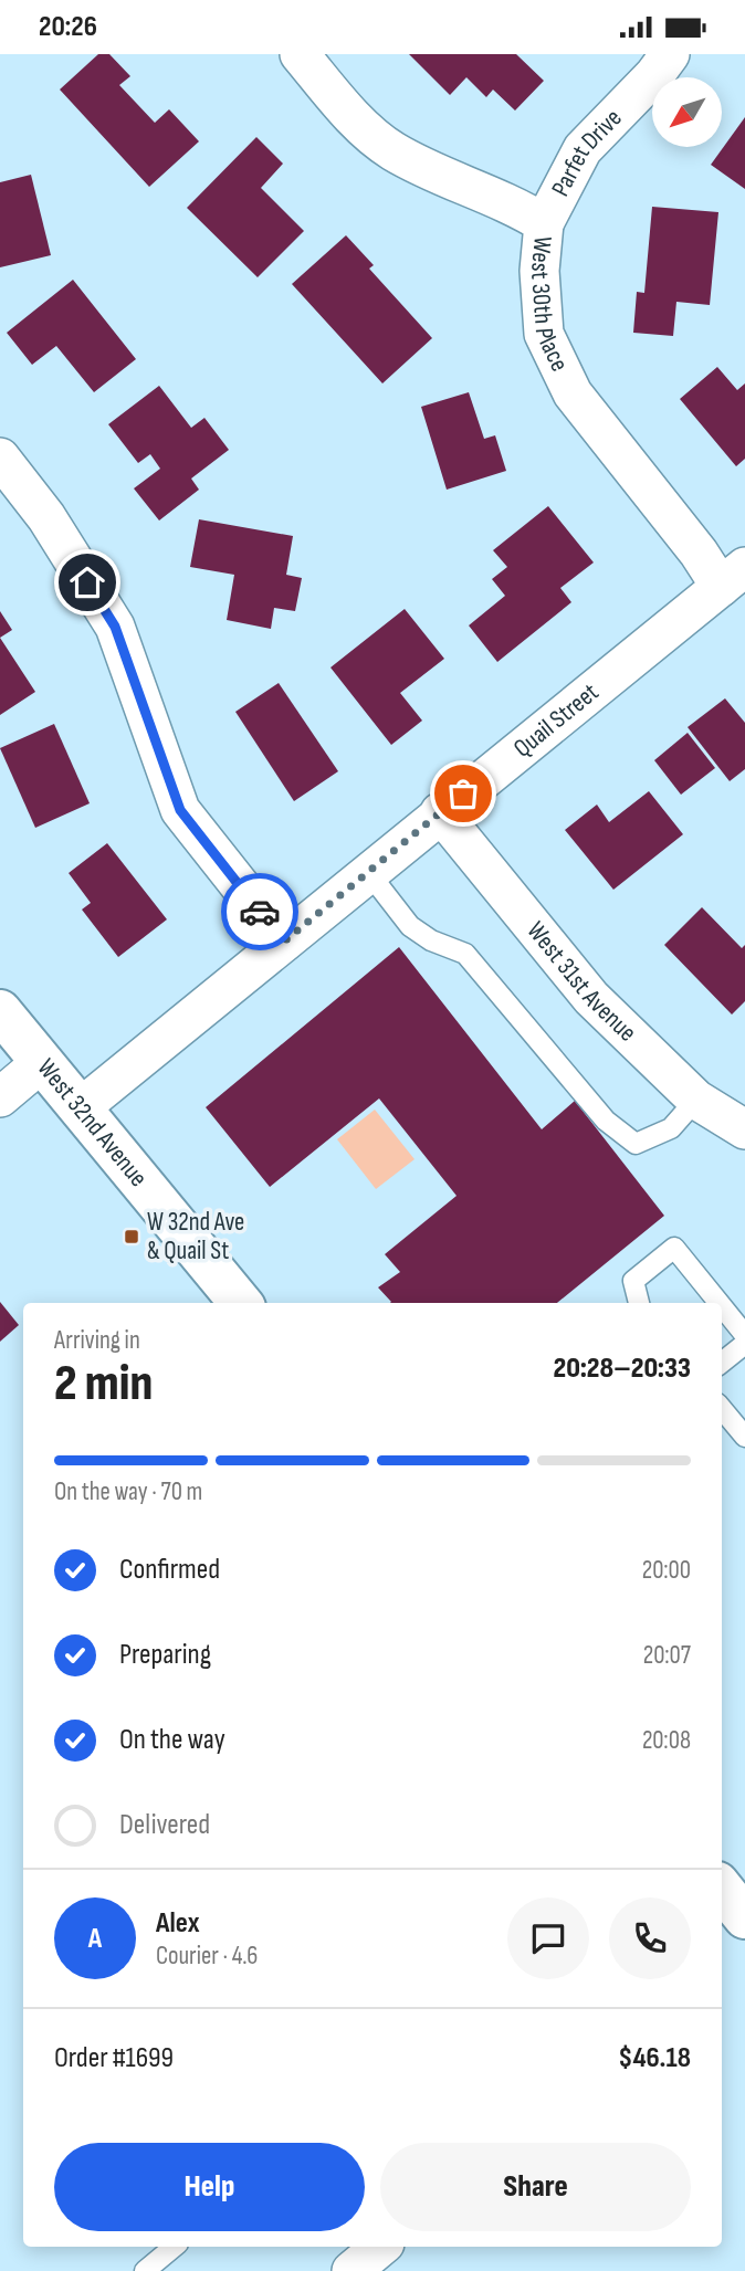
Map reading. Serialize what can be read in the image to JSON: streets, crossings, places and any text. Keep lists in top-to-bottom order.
{
  "streets": {
    "street": [
      "Parfet Drive",
      "West 30th Place",
      "Quail Street",
      "West 31st Avenue",
      "West 32nd Avenue"
    ]
  },
  "crossings": [
    ["Parfet Drive", "West 30th Place"],
    ["West 30th Place", "Quail Street"],
    ["Quail Street", "West 31st Avenue"],
    ["Quail Street", "West 32nd Avenue"]
  ],
  "places": {
    "transit": ["W 32nd Ave & Quail St"]
  },
  "north": "bottom left",
  "page": {
    "status": "20:26",
    "heading": ["2 min", "Arriving in", "20:28–20:33"],
    "panel": [
      "Alex",
      "Courier · 4.6",
      "Order #1699",
      "$46.18"
    ],
    "bar": "On the way · 70 m",
    "list": [
      ["Confirmed", "20:00"],
      ["Preparing", "20:07"],
      ["On the way", "20:08"],
      "Delivered"
    ],
    "round": "A",
    "buttons": ["Help", "Share"]
  }
}
